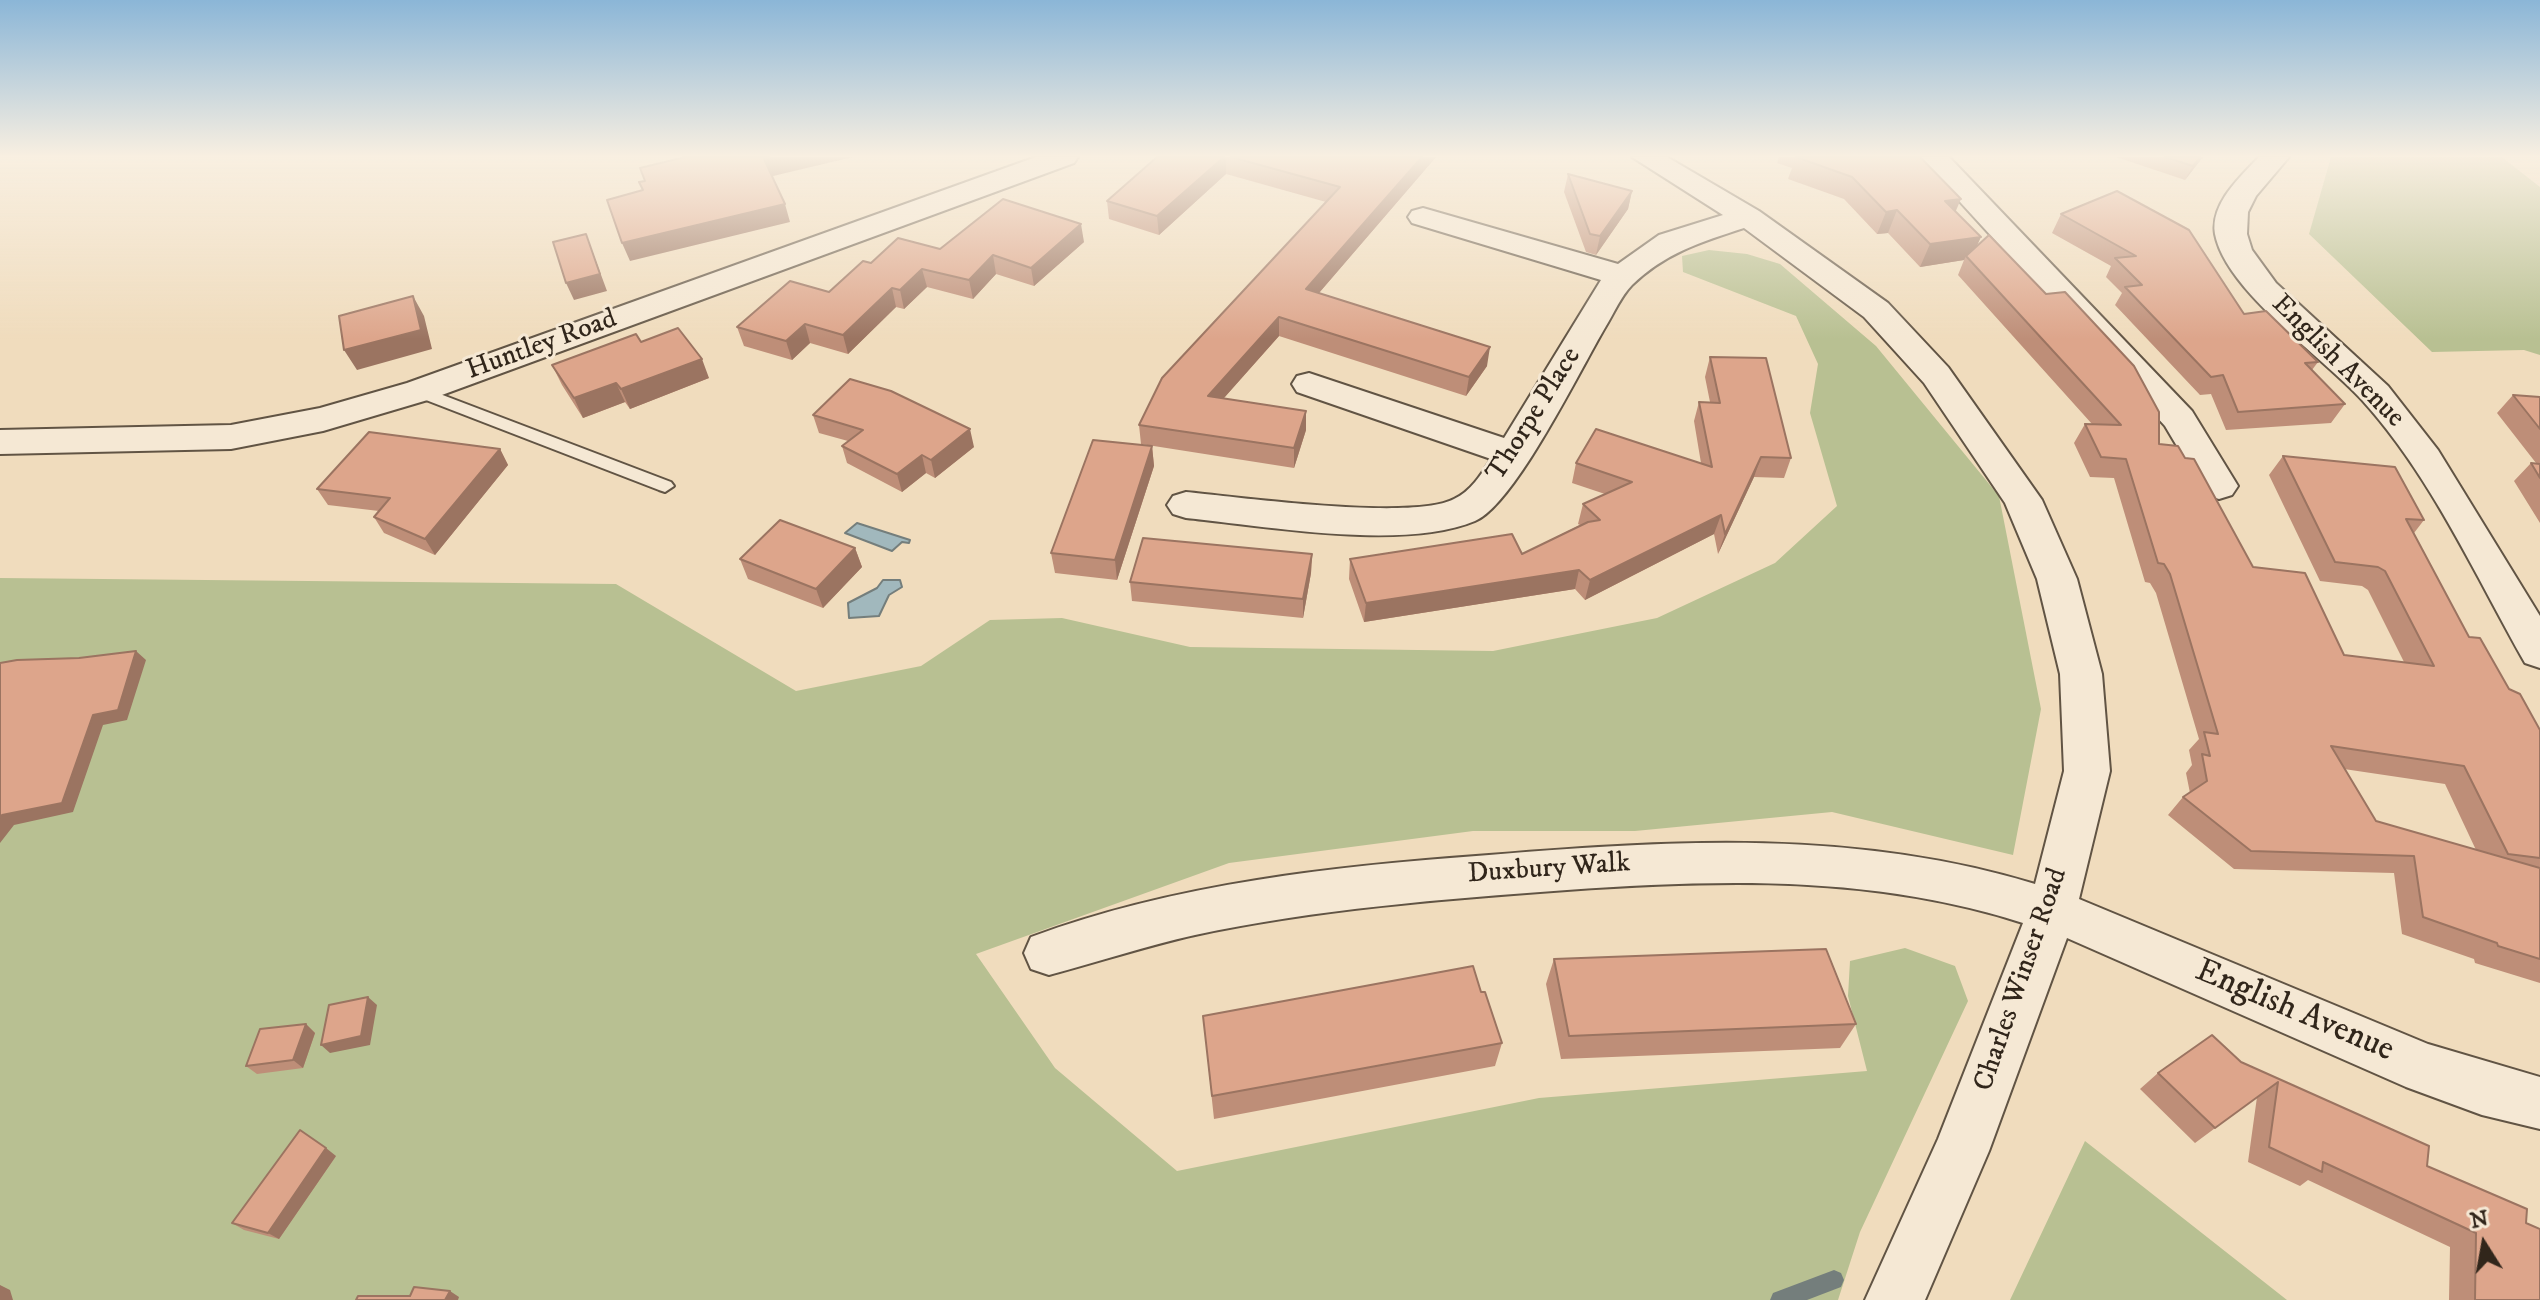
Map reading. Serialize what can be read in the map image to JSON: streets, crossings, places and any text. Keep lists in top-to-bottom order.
{
  "streets": {
    "street": [
      "Huntley Road",
      "English Avenue",
      "Thorpe Place",
      "Duxbury Walk",
      "Charles Winser Road"
    ]
  },
  "crossings": [
    ["English Avenue", "Duxbury Walk"],
    ["English Avenue", "Charles Winser Road"],
    ["Duxbury Walk", "Charles Winser Road"]
  ],
  "north": "top"
}
